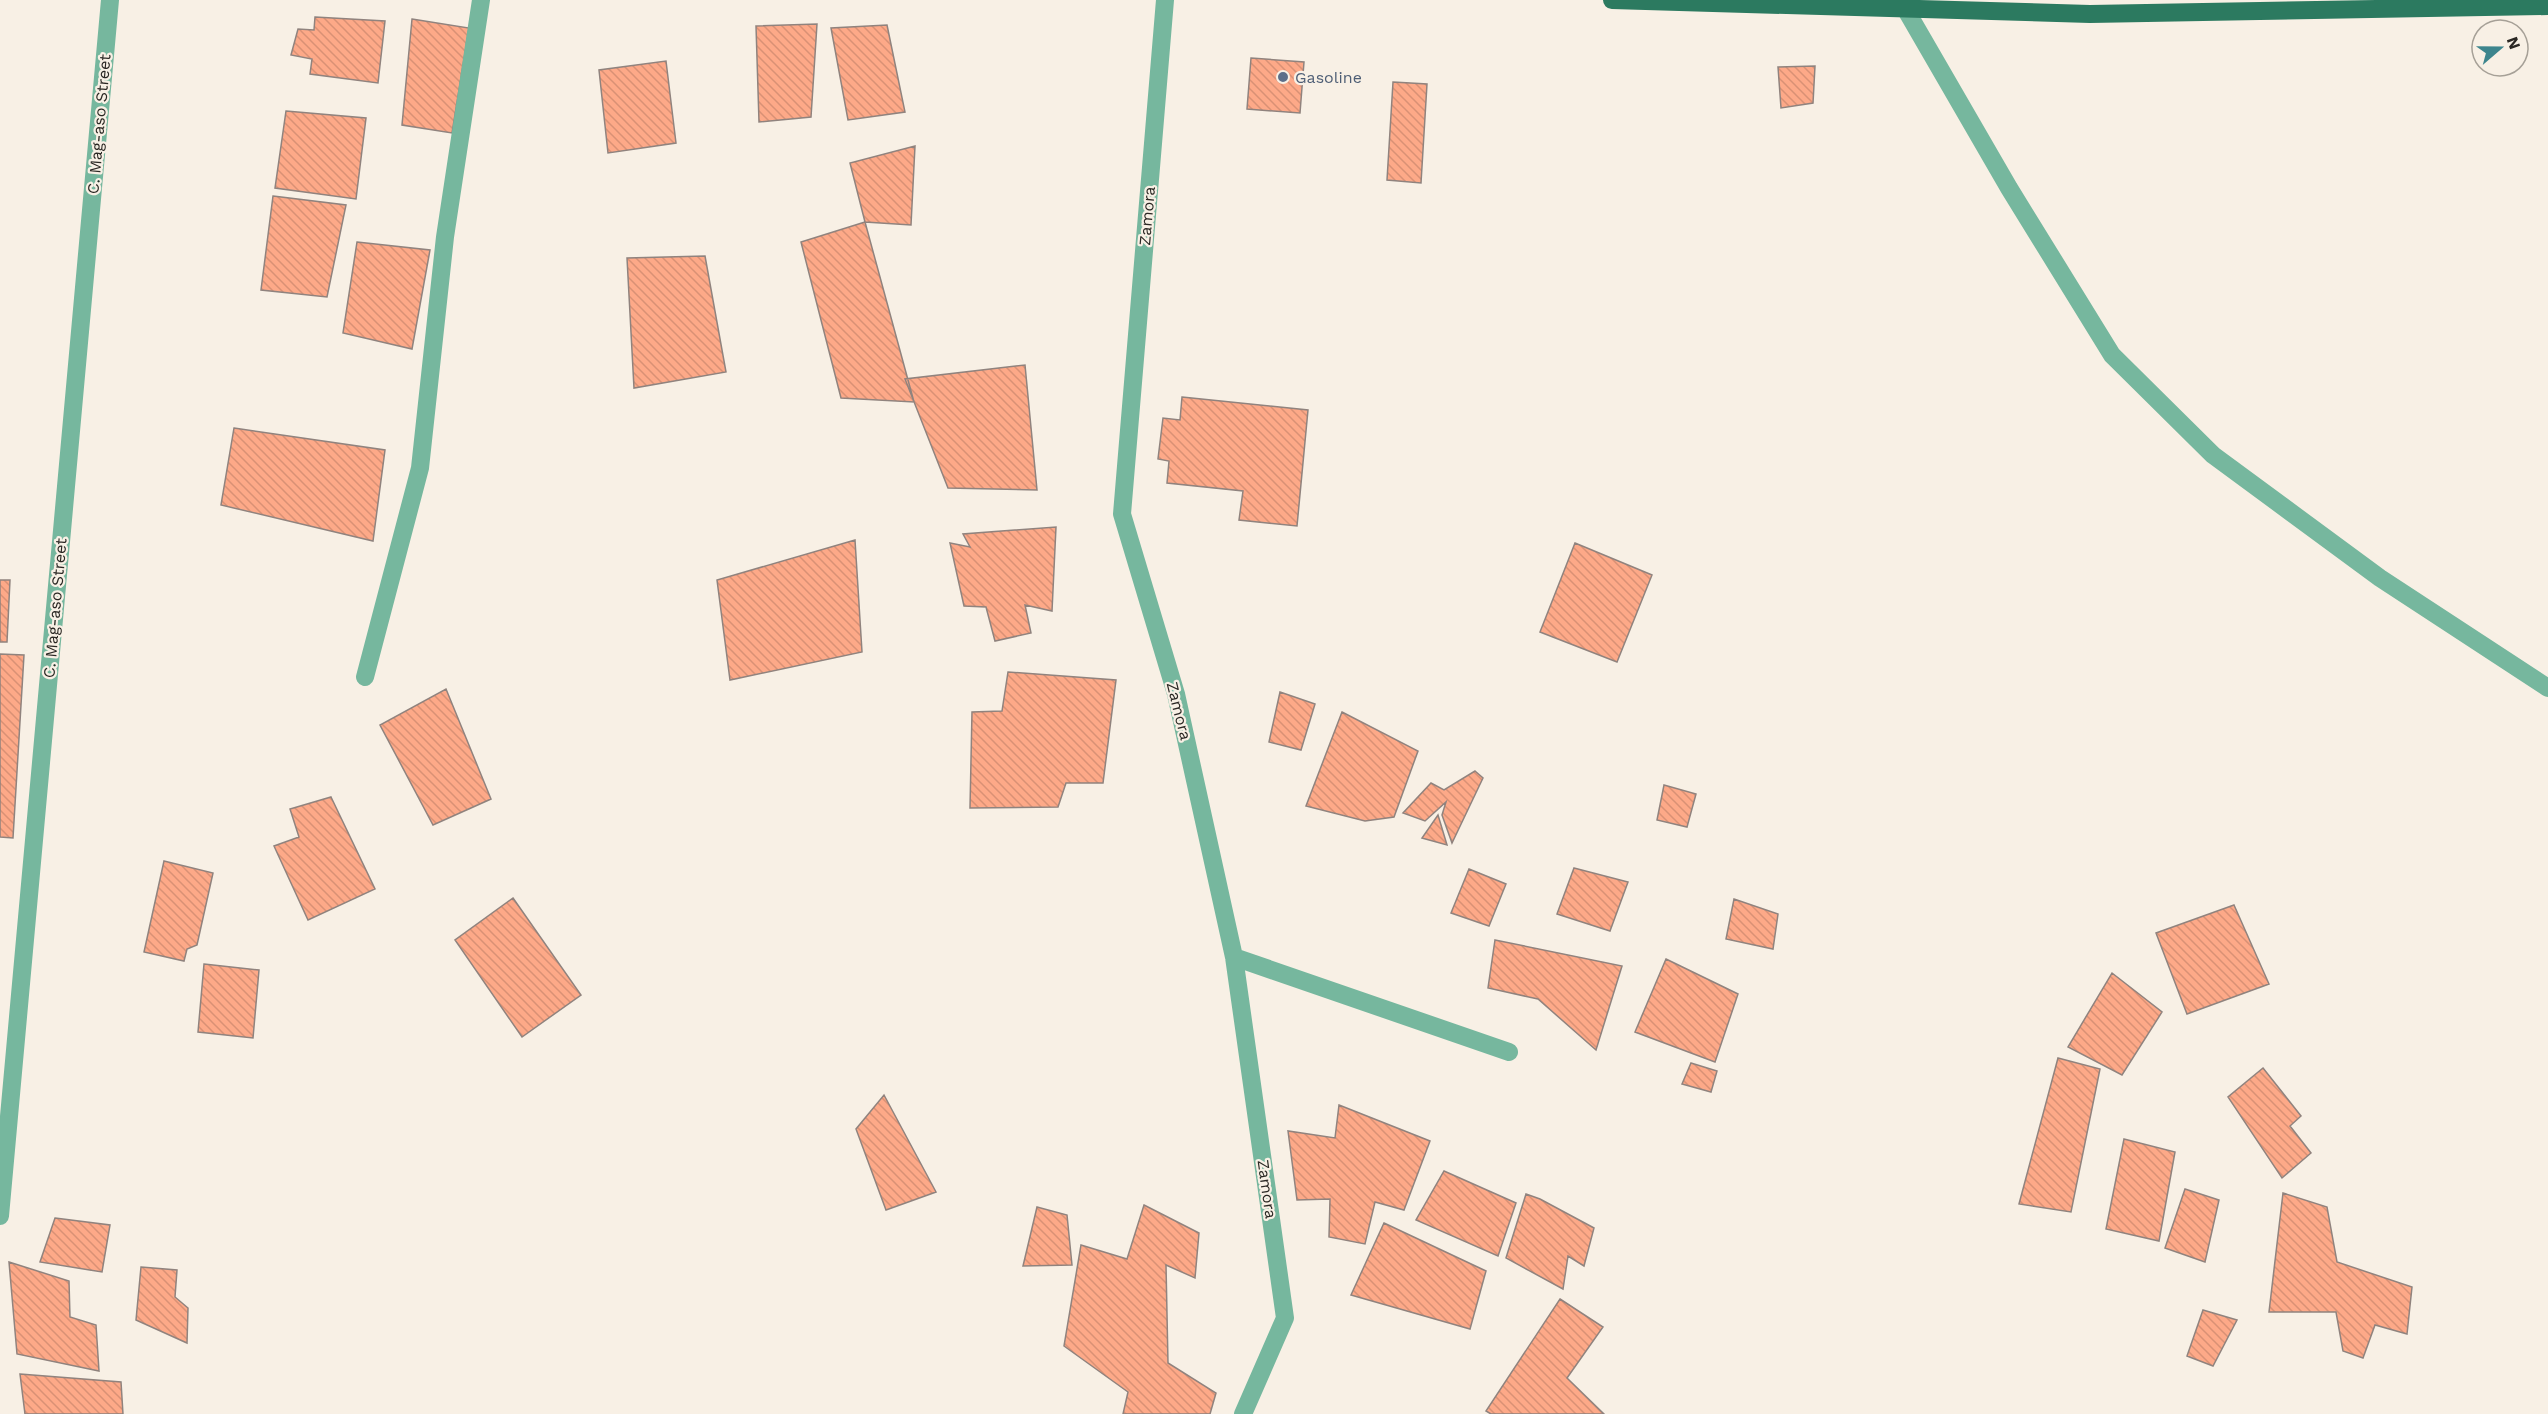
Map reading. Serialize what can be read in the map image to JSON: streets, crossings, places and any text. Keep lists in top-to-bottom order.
{
  "streets": {
    "street": ["C. Mag-aso Street", "Zamora"]
  },
  "places": ["Gasoline"],
  "north": "right"
}
